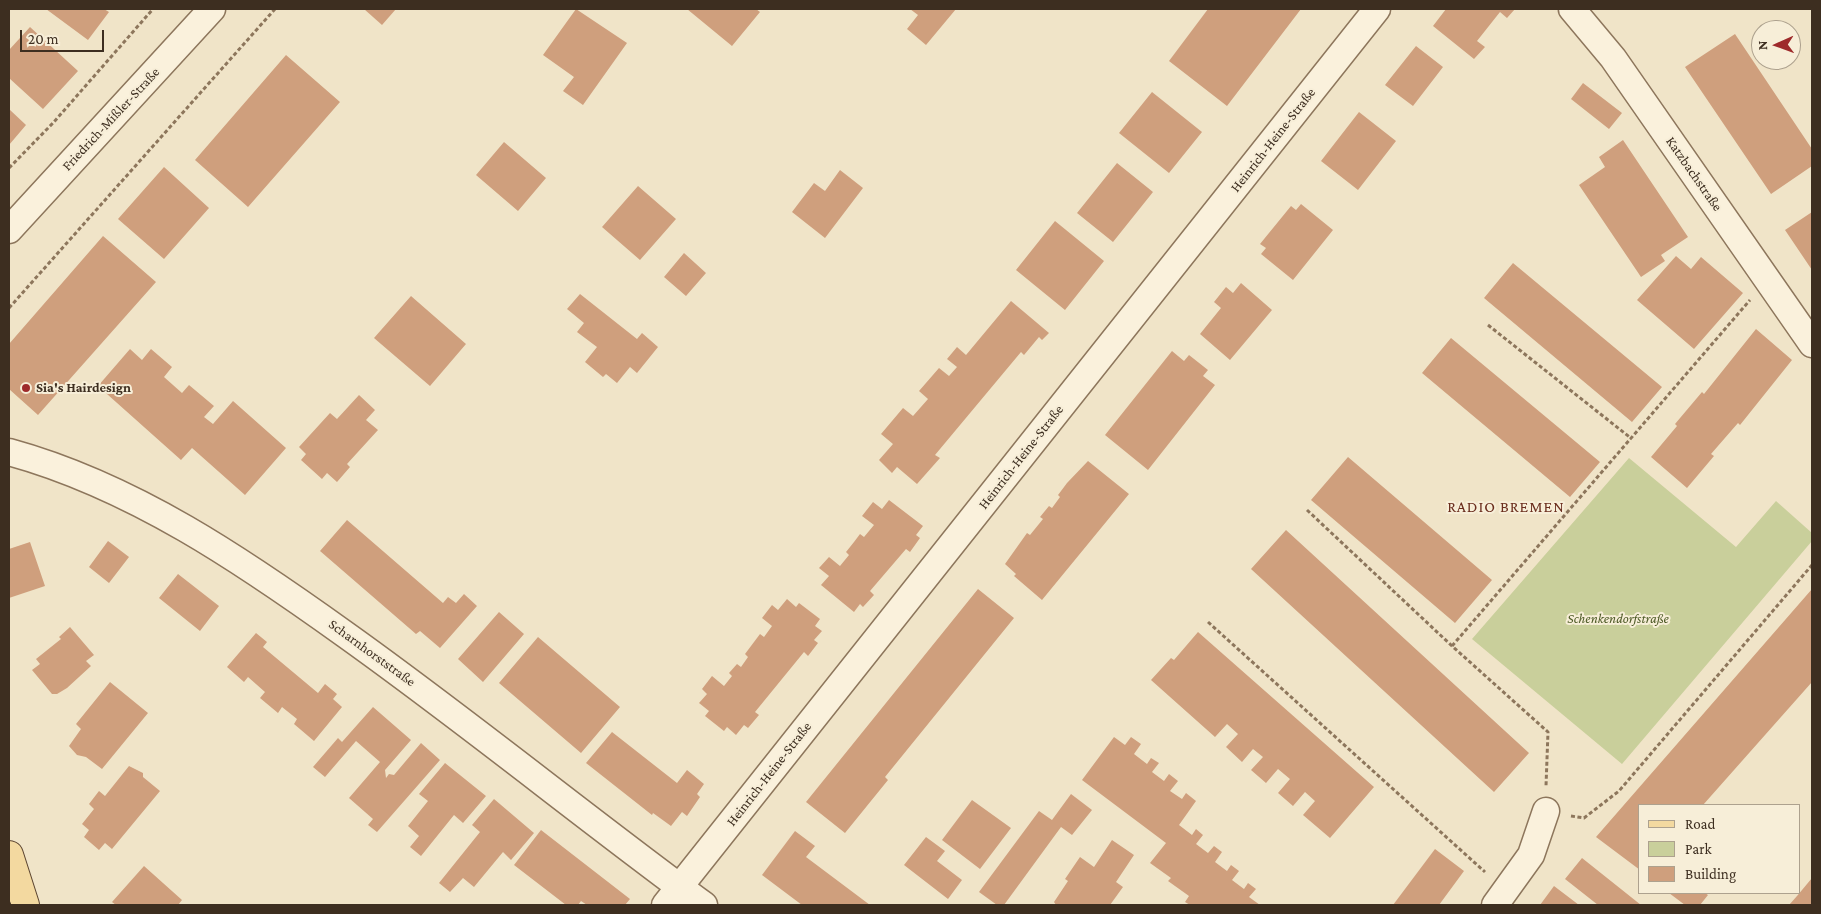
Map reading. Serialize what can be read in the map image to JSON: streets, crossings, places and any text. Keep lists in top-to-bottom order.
{
  "streets": {
    "street": [
      "Friedrich-Mißler-Straße",
      "Heinrich-Heine-Straße",
      "Katzbachstraße",
      "Scharnhorststraße"
    ]
  },
  "crossings": [
    ["Heinrich-Heine-Straße", "Scharnhorststraße"]
  ],
  "districts": ["RADIO BREMEN"],
  "parks": ["Schenkendorfstraße"],
  "places": ["Sia's Hairdesign"],
  "legend": ["Road", "Park", "Building"],
  "scale_bar": "20 m",
  "north": "left"
}
